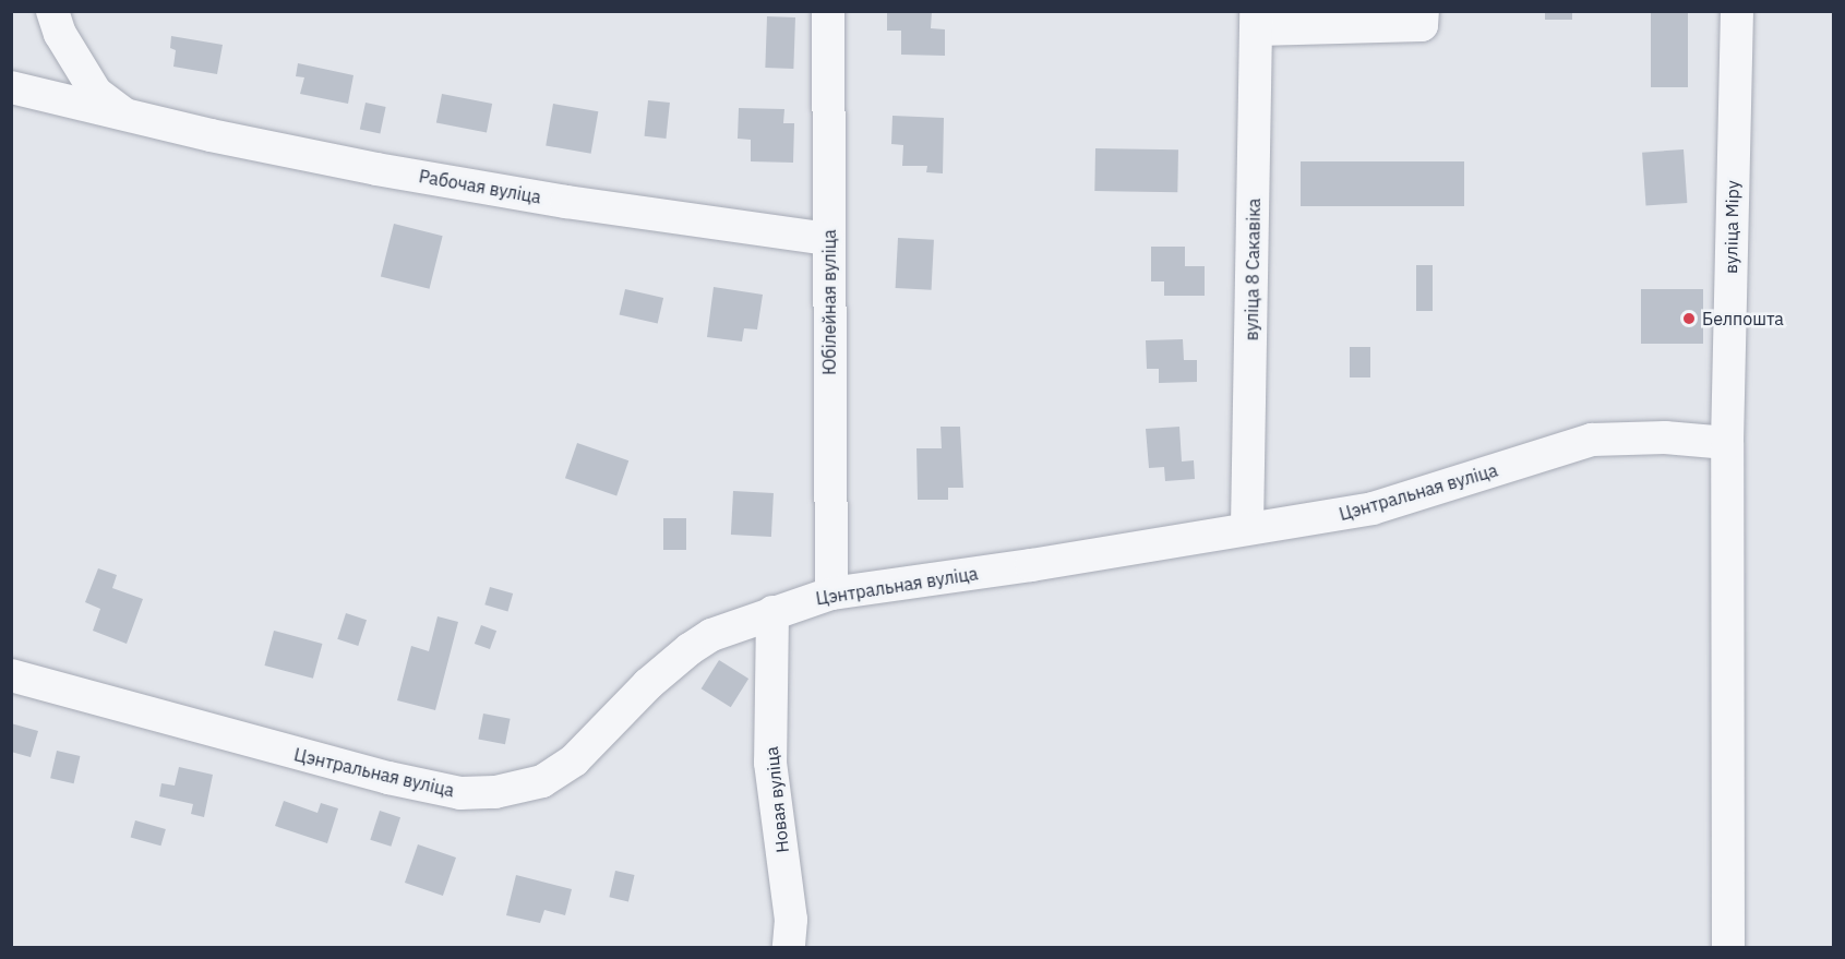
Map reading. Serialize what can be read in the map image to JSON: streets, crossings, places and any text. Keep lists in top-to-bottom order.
{
  "streets": {
    "street": [
      "Рабочая вуліца",
      "вуліца Міру",
      "вуліца 8 Сакавіка",
      "Юбілейная вуліца",
      "Цэнтральная вуліца",
      "Новая вуліца"
    ]
  },
  "crossings": [
    ["Рабочая вуліца", "Юбілейная вуліца"],
    ["вуліца Міру", "Цэнтральная вуліца"],
    ["вуліца 8 Сакавіка", "Цэнтральная вуліца"],
    ["Юбілейная вуліца", "Цэнтральная вуліца"],
    ["Цэнтральная вуліца", "Новая вуліца"]
  ],
  "places": ["Белпошта"]
}
